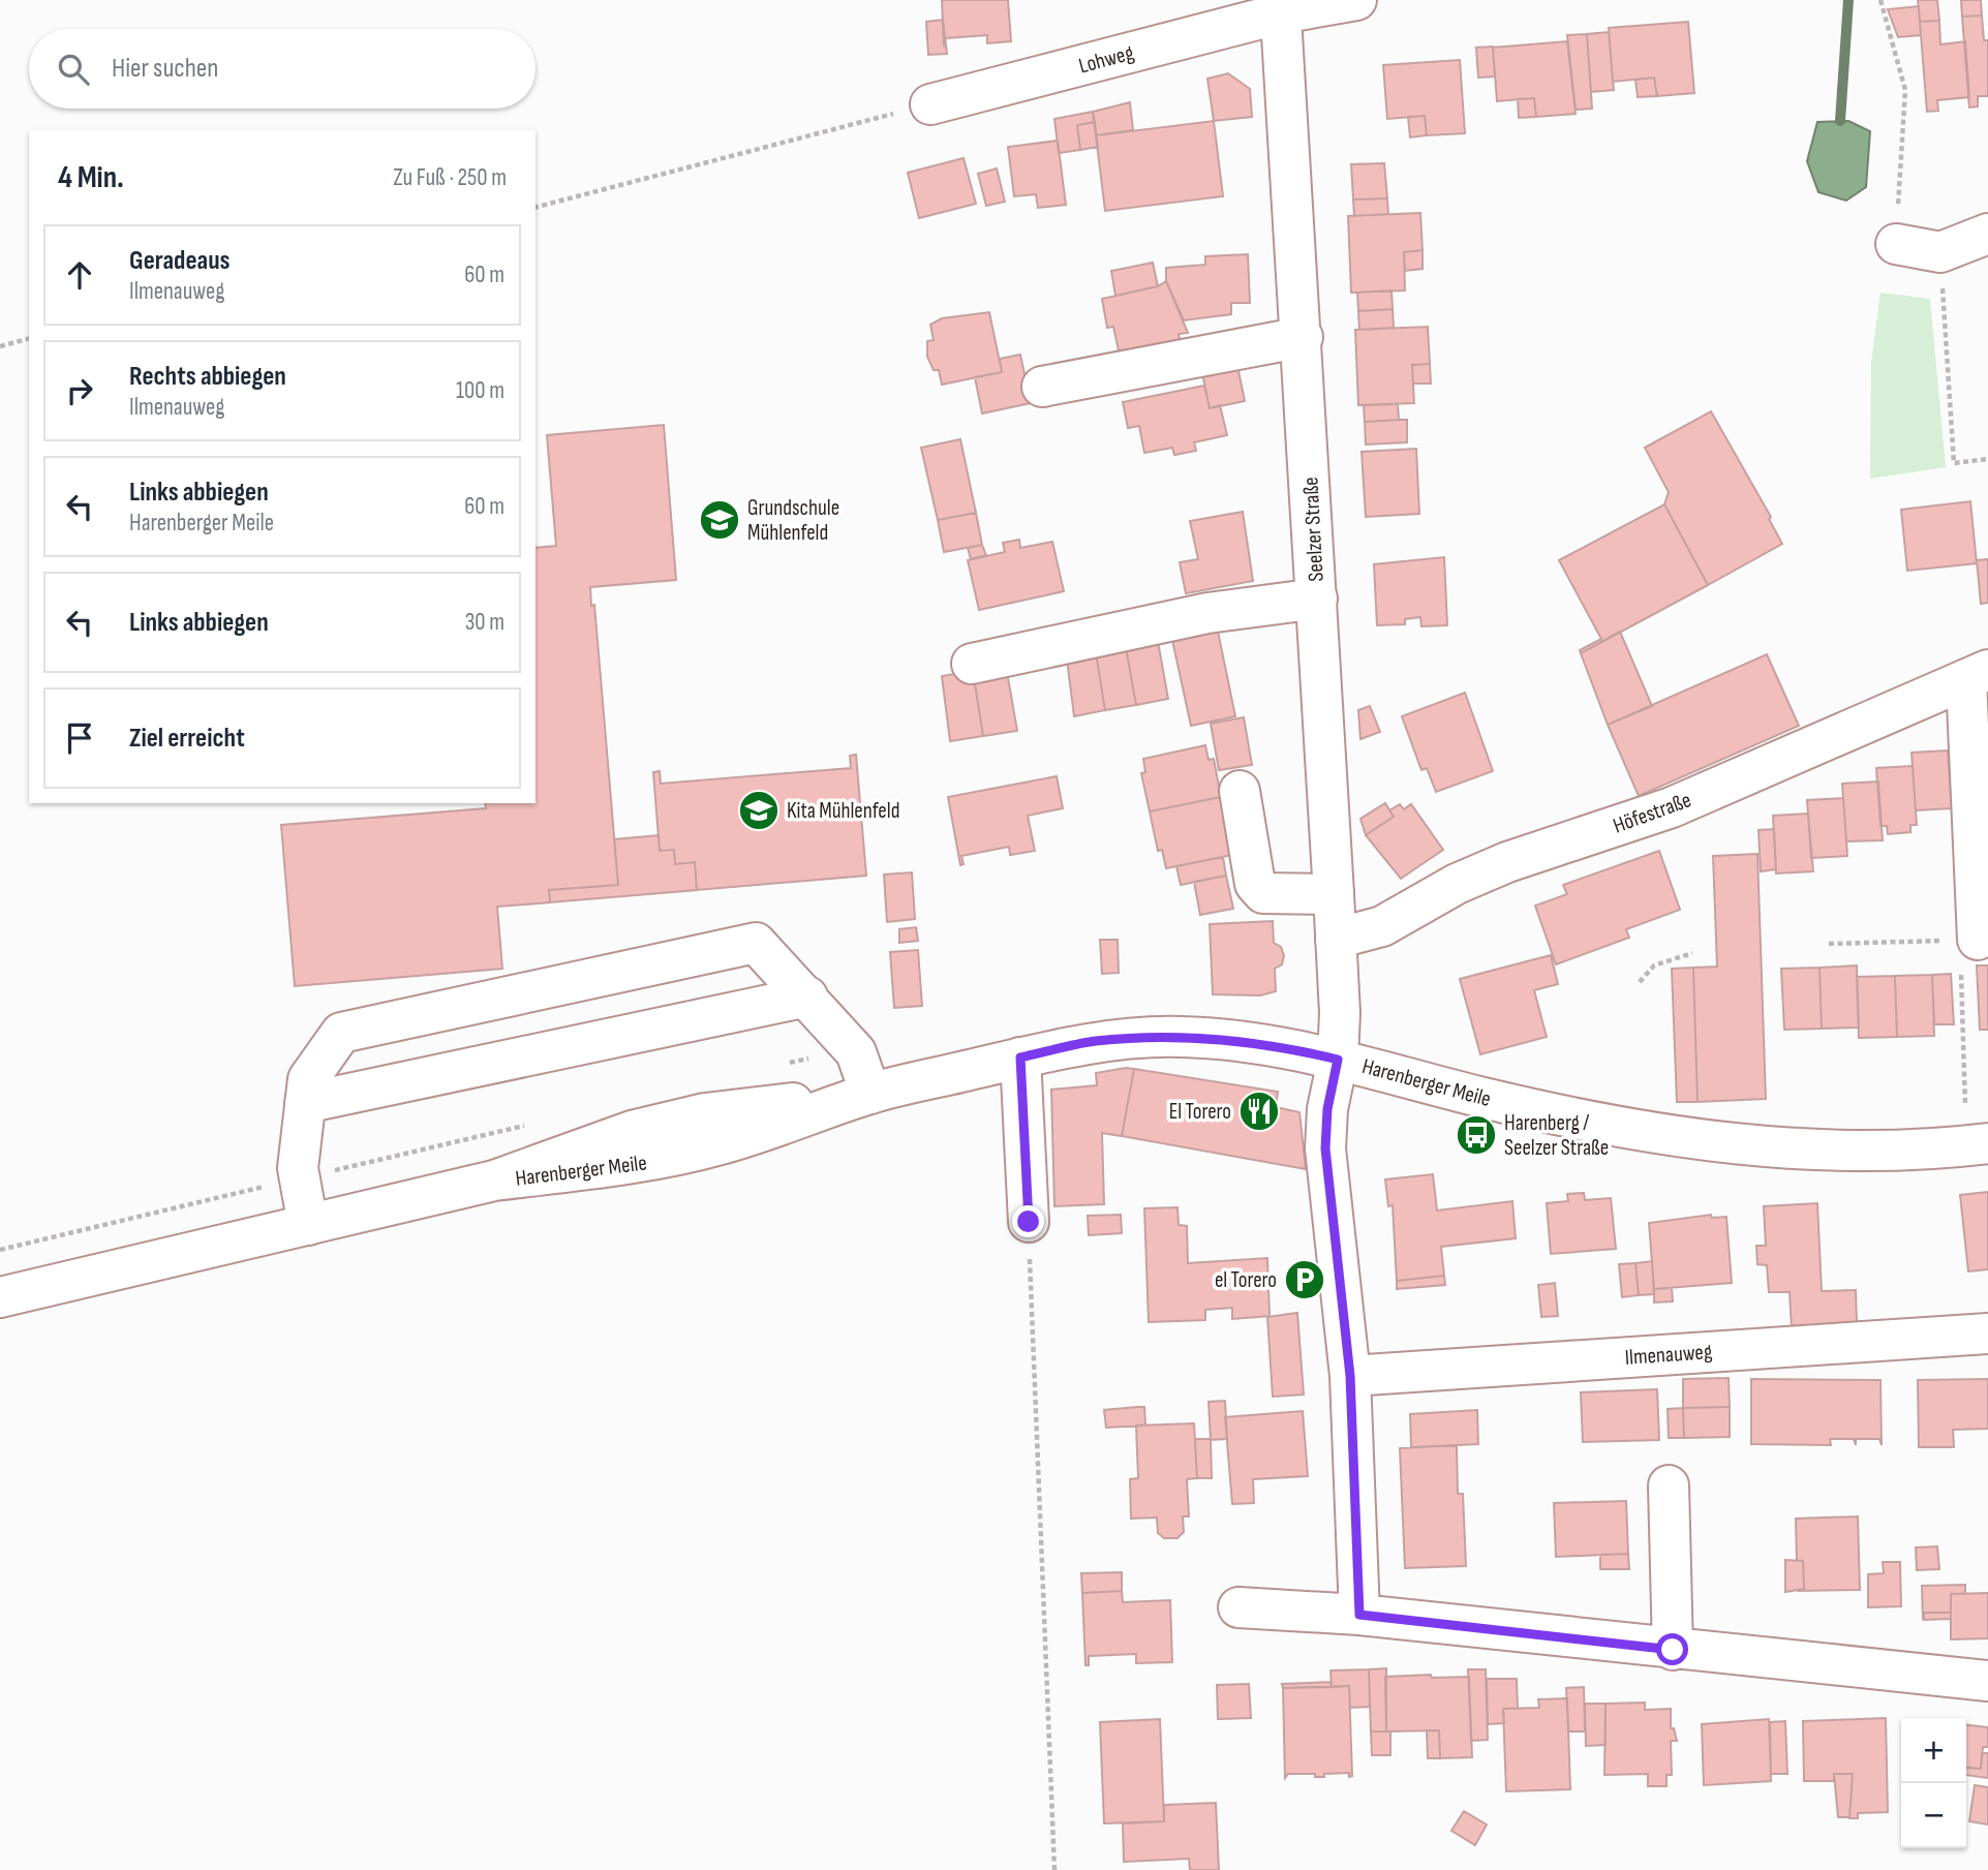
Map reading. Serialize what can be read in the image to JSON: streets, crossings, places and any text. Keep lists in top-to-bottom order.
{
  "streets": {
    "street": [
      "Lohweg",
      "Seelzer Straße",
      "Höfestraße",
      "Harenberger Meile",
      "Ilmenauweg"
    ]
  },
  "crossings": [
    ["Lohweg", "Seelzer Straße"],
    ["Seelzer Straße", "Höfestraße"],
    ["Seelzer Straße", "Harenberger Meile"]
  ],
  "places": {
    "school or university": ["Grundschule Mühlenfeld", "Kita Mühlenfeld"],
    "restaurant": ["El Torero"],
    "bus stop": ["Harenberg / Seelzer Straße"],
    "parking": ["el Torero"]
  },
  "page": {
    "search": "Hier suchen",
    "heading": ["4 Min.", "Zu Fuß · 250 m"],
    "list": [
      ["Geradeaus", "Ilmenauweg", "60 m"],
      ["Rechts abbiegen", "Ilmenauweg", "100 m"],
      ["Links abbiegen", "Harenberger Meile", "60 m"],
      ["Links abbiegen", "30 m"],
      "Ziel erreicht"
    ],
    "map_buttons": ["+", "−"]
  }
}
